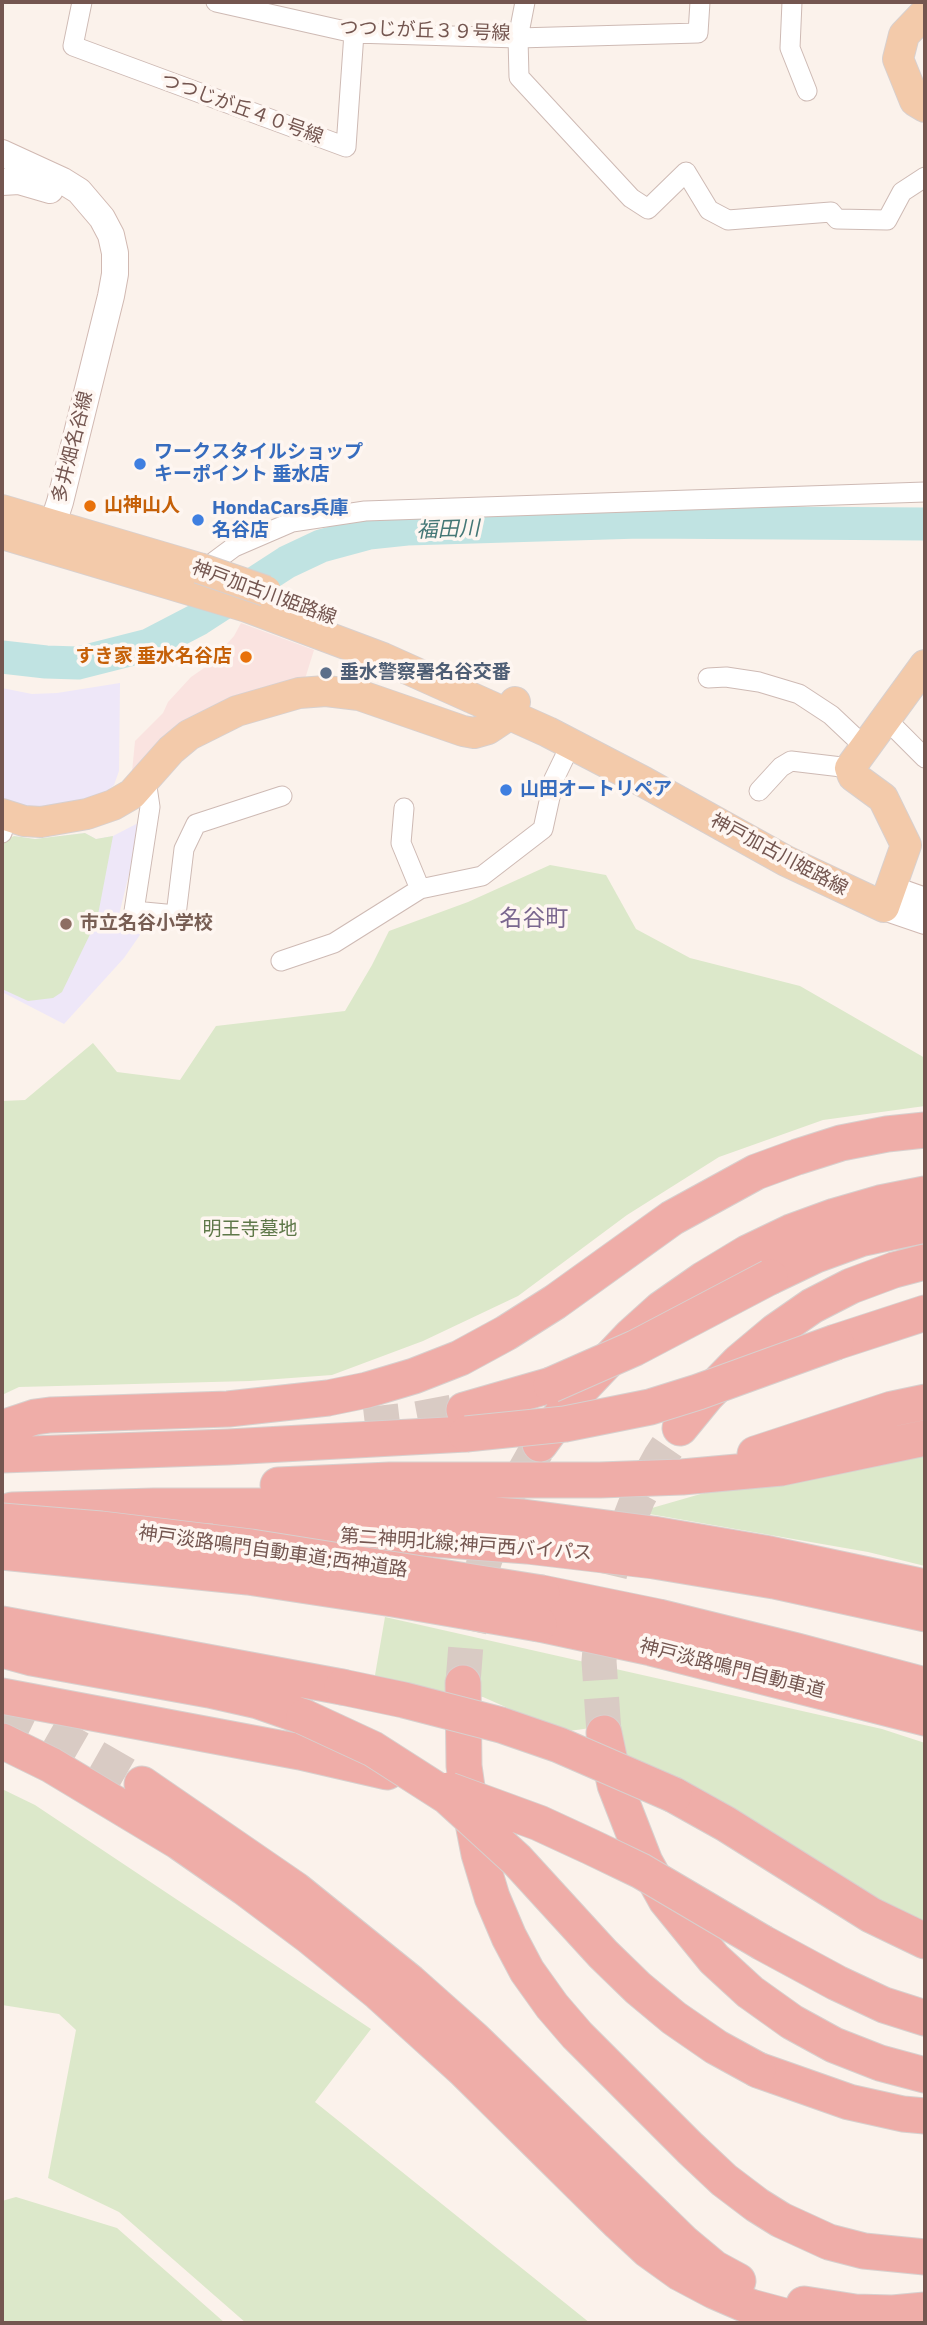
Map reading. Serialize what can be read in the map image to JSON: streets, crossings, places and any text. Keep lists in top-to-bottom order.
{
  "streets": {
    "highway": ["第二神明北線;神戸西バイパス", "神戸淡路鳴門自動車道;西神道路", "神戸淡路鳴門自動車道"],
    "main road": ["神戸加古川姫路線"],
    "street": ["つつじが丘３９号線", "つつじが丘４０号線", "多井畑名谷線"]
  },
  "crossings": [
    ["つつじが丘３９号線", "つつじが丘４０号線"],
    ["多井畑名谷線", "神戸加古川姫路線"],
    ["第二神明北線;神戸西バイパス", "神戸淡路鳴門自動車道;西神道路"],
    ["神戸淡路鳴門自動車道;西神道路", "神戸淡路鳴門自動車道"]
  ],
  "districts": ["名谷町"],
  "water": ["福田川"],
  "parks": ["明王寺墓地"],
  "places": [
    "ワークスタイルショップ キーポイント 垂水店",
    "山神山人",
    "HondaCars兵庫 名谷店",
    "すき家 垂水名谷店",
    "垂水警察署名谷交番",
    "山田オートリペア",
    "市立名谷小学校"
  ]
}
